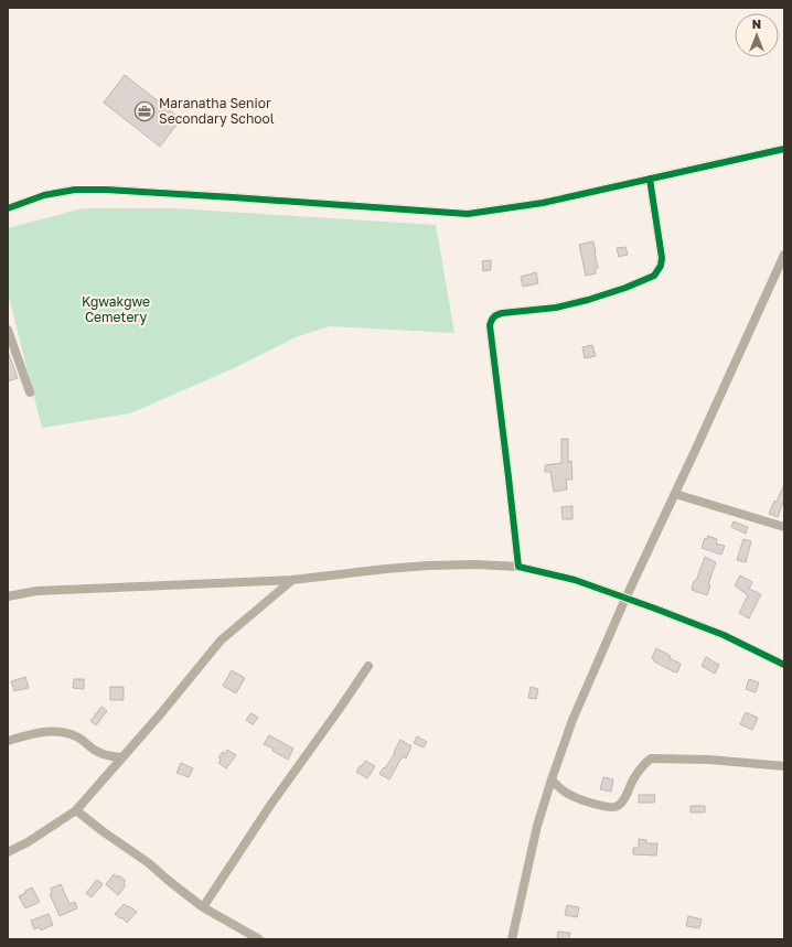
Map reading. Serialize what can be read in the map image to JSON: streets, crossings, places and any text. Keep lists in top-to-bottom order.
{
  "parks": ["Kgwakgwe Cemetery"],
  "places": {
    "office": ["Maranatha Senior Secondary School"]
  },
  "north": "top"
}
